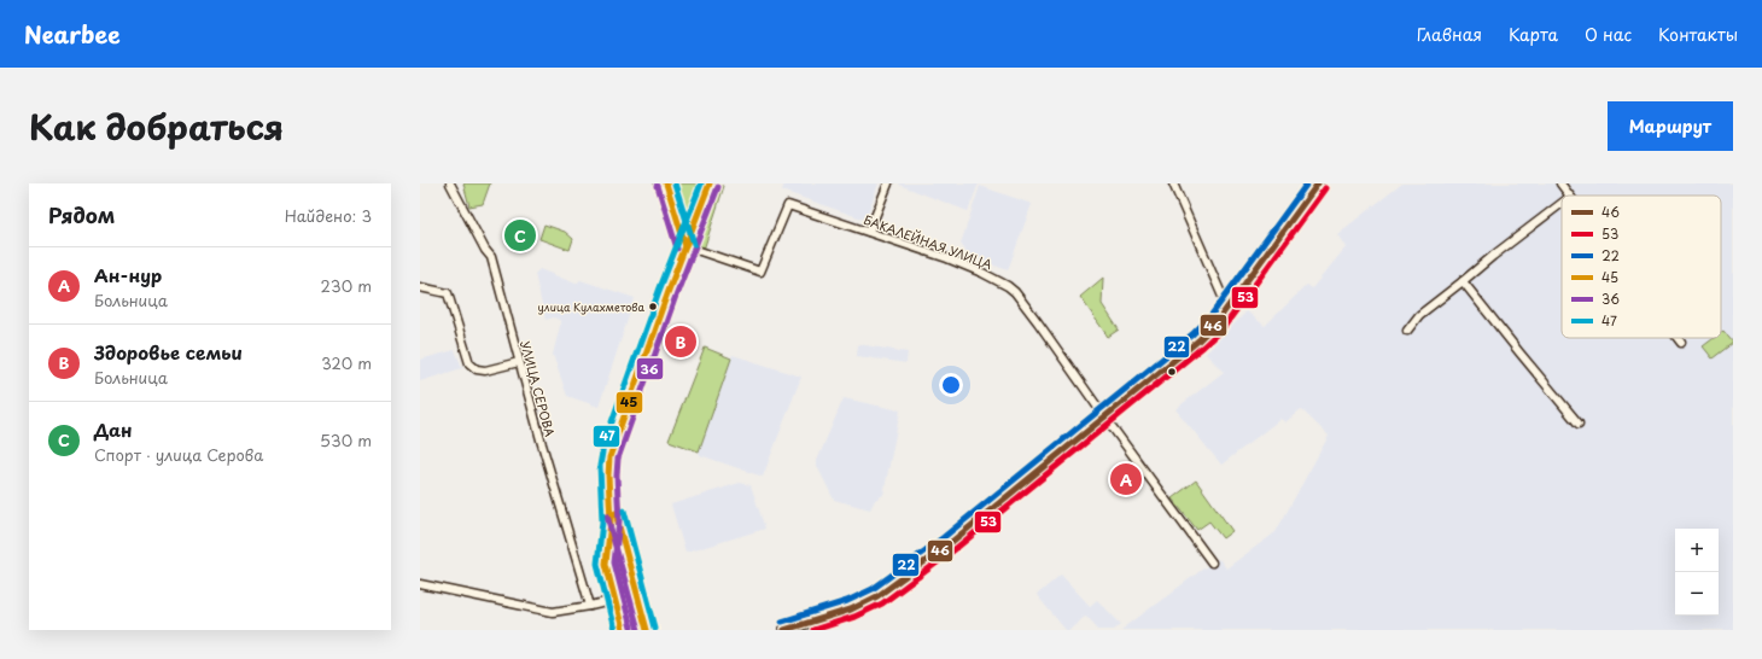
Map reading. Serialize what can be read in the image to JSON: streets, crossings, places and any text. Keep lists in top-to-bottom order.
{
  "streets": {
    "street": ["БАКАЛЕЙНАЯ УЛИЦА", "УЛИЦА СЕРОВА"]
  },
  "places": ["улица Кулахметова"],
  "lines": [
    "transit line 46",
    "transit line 22",
    "transit line 45",
    "transit line 47",
    "transit line 36",
    "transit line 53"
  ],
  "legend": [
    "46",
    "53",
    "22",
    "45",
    "36",
    "47"
  ],
  "page": {
    "header": "Nearbee",
    "nav": [
      "Главная",
      "Карта",
      "О нас",
      "Контакты"
    ],
    "title": "Как добраться",
    "buttons": "Маршрут",
    "heading": ["Рядом", "Найдено: 3"],
    "pins": ["C", "B", "A"],
    "list": [
      {
        "mark": "A",
        "name": "Ан-нур",
        "note": "Больница",
        "value": "230 m"
      },
      {
        "mark": "B",
        "name": "Здоровье семьи",
        "note": "Больница",
        "value": "320 m"
      },
      {
        "mark": "C",
        "name": "Дан",
        "note": "Спорт · улица Серова",
        "value": "530 m"
      }
    ],
    "map_buttons": ["+", "−"]
  }
}
